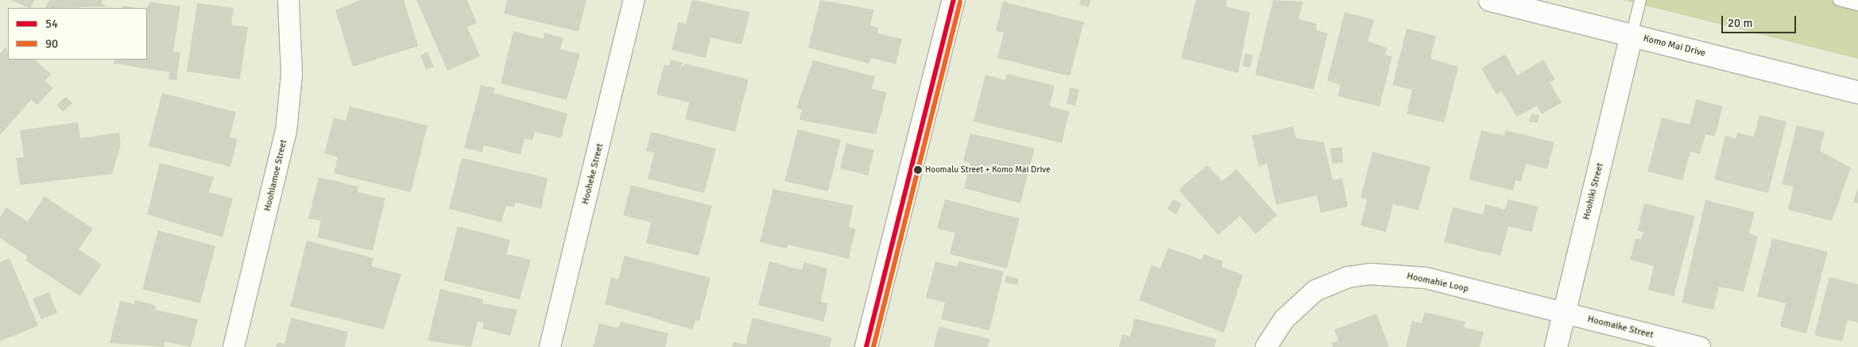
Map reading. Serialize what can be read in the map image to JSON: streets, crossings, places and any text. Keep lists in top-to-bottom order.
{
  "streets": {
    "street": [
      "Komo Mai Drive",
      "Hooheke Street",
      "Hoohiamoe Street",
      "Hoohiki Street",
      "Hoomahie Loop",
      "Hoomaike Street"
    ]
  },
  "crossings": [
    ["Komo Mai Drive", "Hoohiki Street"],
    ["Hoohiki Street", "Hoomahie Loop"],
    ["Hoohiki Street", "Hoomaike Street"],
    ["Hoomahie Loop", "Hoomaike Street"]
  ],
  "places": ["Hoomalu Street + Komo Mai Drive"],
  "lines": ["transit line 54", "transit line 90"],
  "legend": ["54", "90"],
  "scale_bar": "20 m"
}
